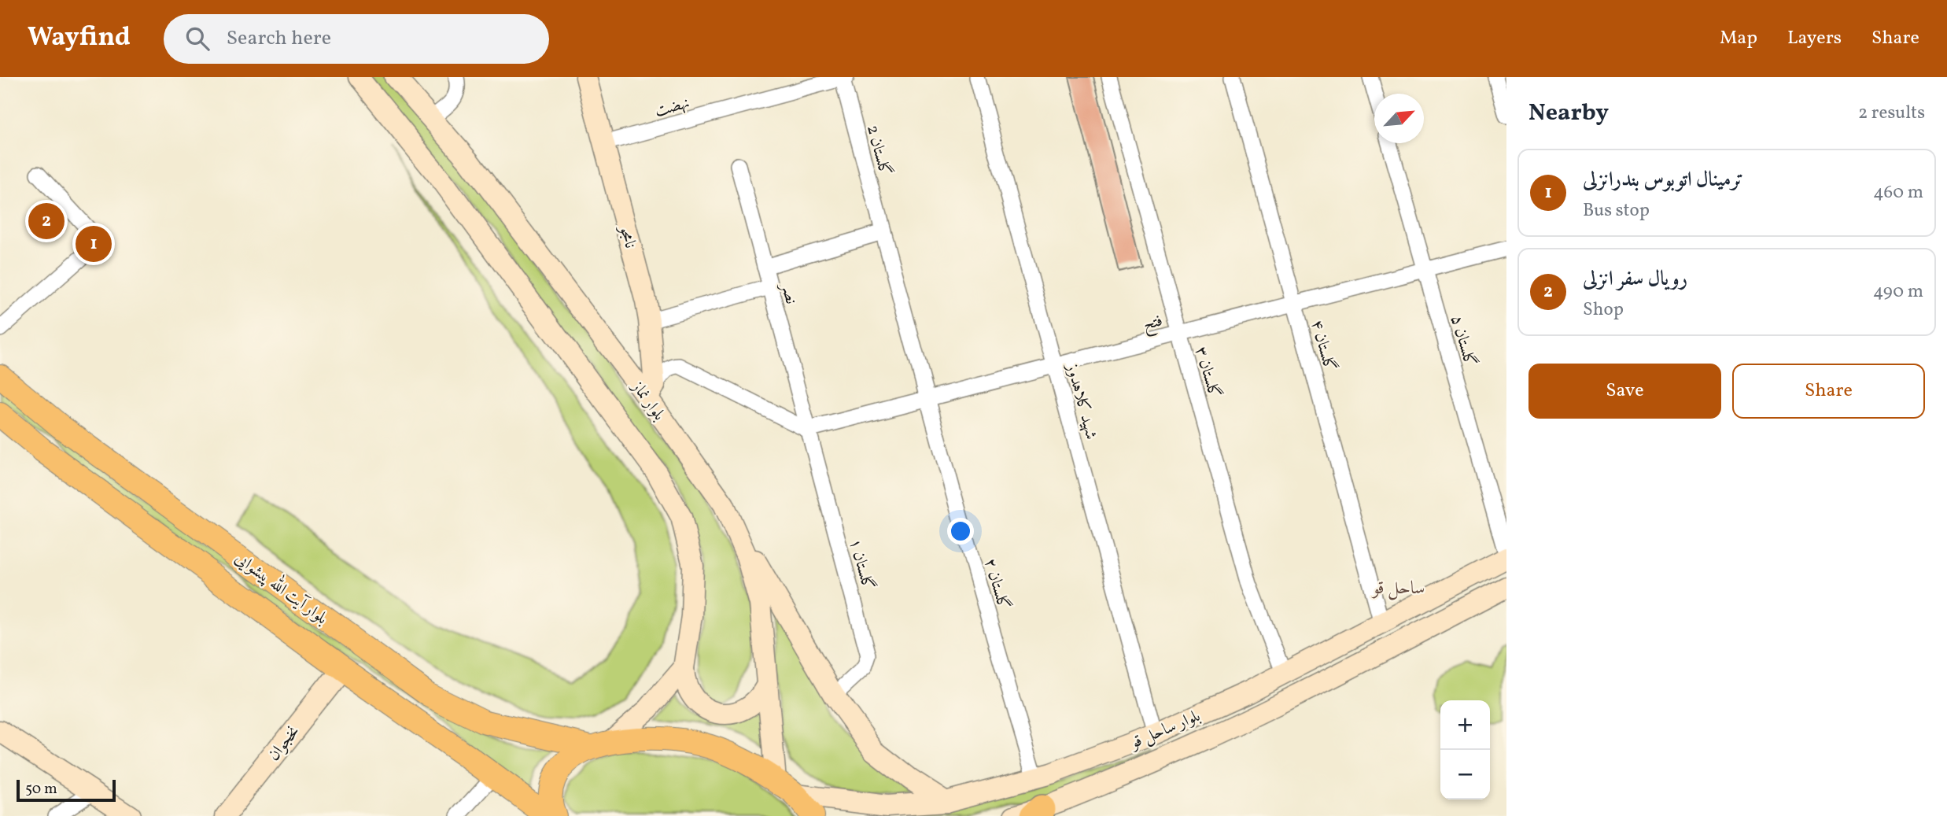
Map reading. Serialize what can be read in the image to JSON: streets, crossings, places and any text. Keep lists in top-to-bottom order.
{
  "streets": {
    "main road": [
      "نامجو",
      "بلوار نماز",
      "بلوار آیت الله پیشوایی",
      "بلوار ساحل قو",
      "نخجوان"
    ],
    "street": [
      "نهضت",
      "گلستان 2",
      "نصر",
      "فتح",
      "گلستان ۵",
      "گلستان ۴",
      "گلستان ۳",
      "شهید کلاهدوز",
      "گلستان ۱",
      "گلستان ۲"
    ]
  },
  "crossings": [
    ["نهضت", "گلستان 2"],
    ["نهضت", "نامجو"],
    ["گلستان 2", "فتح"],
    ["گلستان 2", "گلستان ۲"],
    ["نامجو", "بلوار نماز"],
    ["نصر", "فتح"],
    ["نصر", "گلستان ۱"],
    ["فتح", "گلستان ۵"],
    ["فتح", "گلستان ۴"],
    ["فتح", "گلستان ۳"],
    ["فتح", "شهید کلاهدوز"],
    ["فتح", "گلستان ۱"],
    ["فتح", "گلستان ۲"],
    ["گلستان ۵", "بلوار ساحل قو"],
    ["گلستان ۴", "بلوار ساحل قو"],
    ["گلستان ۳", "بلوار ساحل قو"],
    ["شهید کلاهدوز", "بلوار ساحل قو"],
    ["گلستان ۲", "بلوار ساحل قو"],
    ["بلوار آیت الله پیشوایی", "نخجوان"]
  ],
  "districts": ["ساحل قو"],
  "scale_bar": "50 m",
  "north": "top right",
  "page": {
    "header": "Wayfind",
    "search": "Search here",
    "nav": ["Map", "Layers", "Share"],
    "heading": ["Nearby", "2 results"],
    "list": [
      {
        "mark": "1",
        "name": "ترمینال اتوبوس بندرانزلی",
        "note": "Bus stop",
        "value": "460 m"
      },
      {
        "mark": "2",
        "name": "رویال سفر انزلی",
        "note": "Shop",
        "value": "490 m"
      }
    ],
    "pins": ["2", "1"],
    "buttons": ["Save", "Share"],
    "map_buttons": ["+", "−"],
    "scale": "50 m"
  }
}
